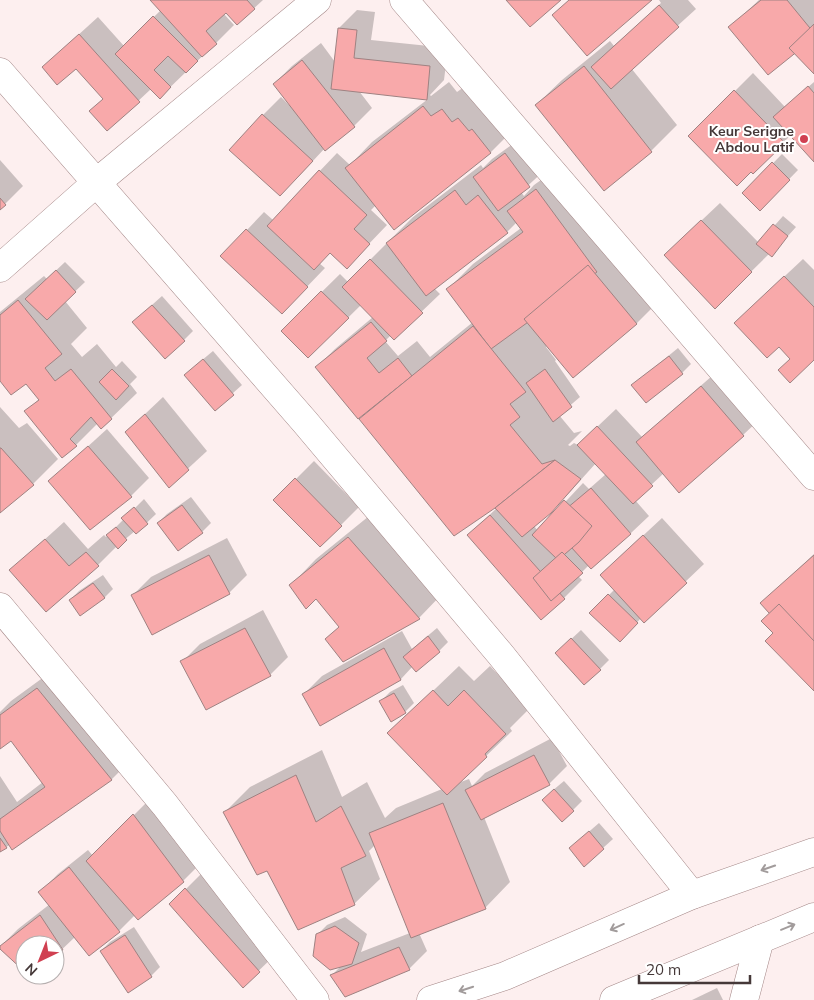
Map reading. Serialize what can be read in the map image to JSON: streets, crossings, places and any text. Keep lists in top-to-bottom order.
{
  "places": ["Keur Serigne Abdou Latif"],
  "scale_bar": "20 m",
  "north": "bottom left"
}
